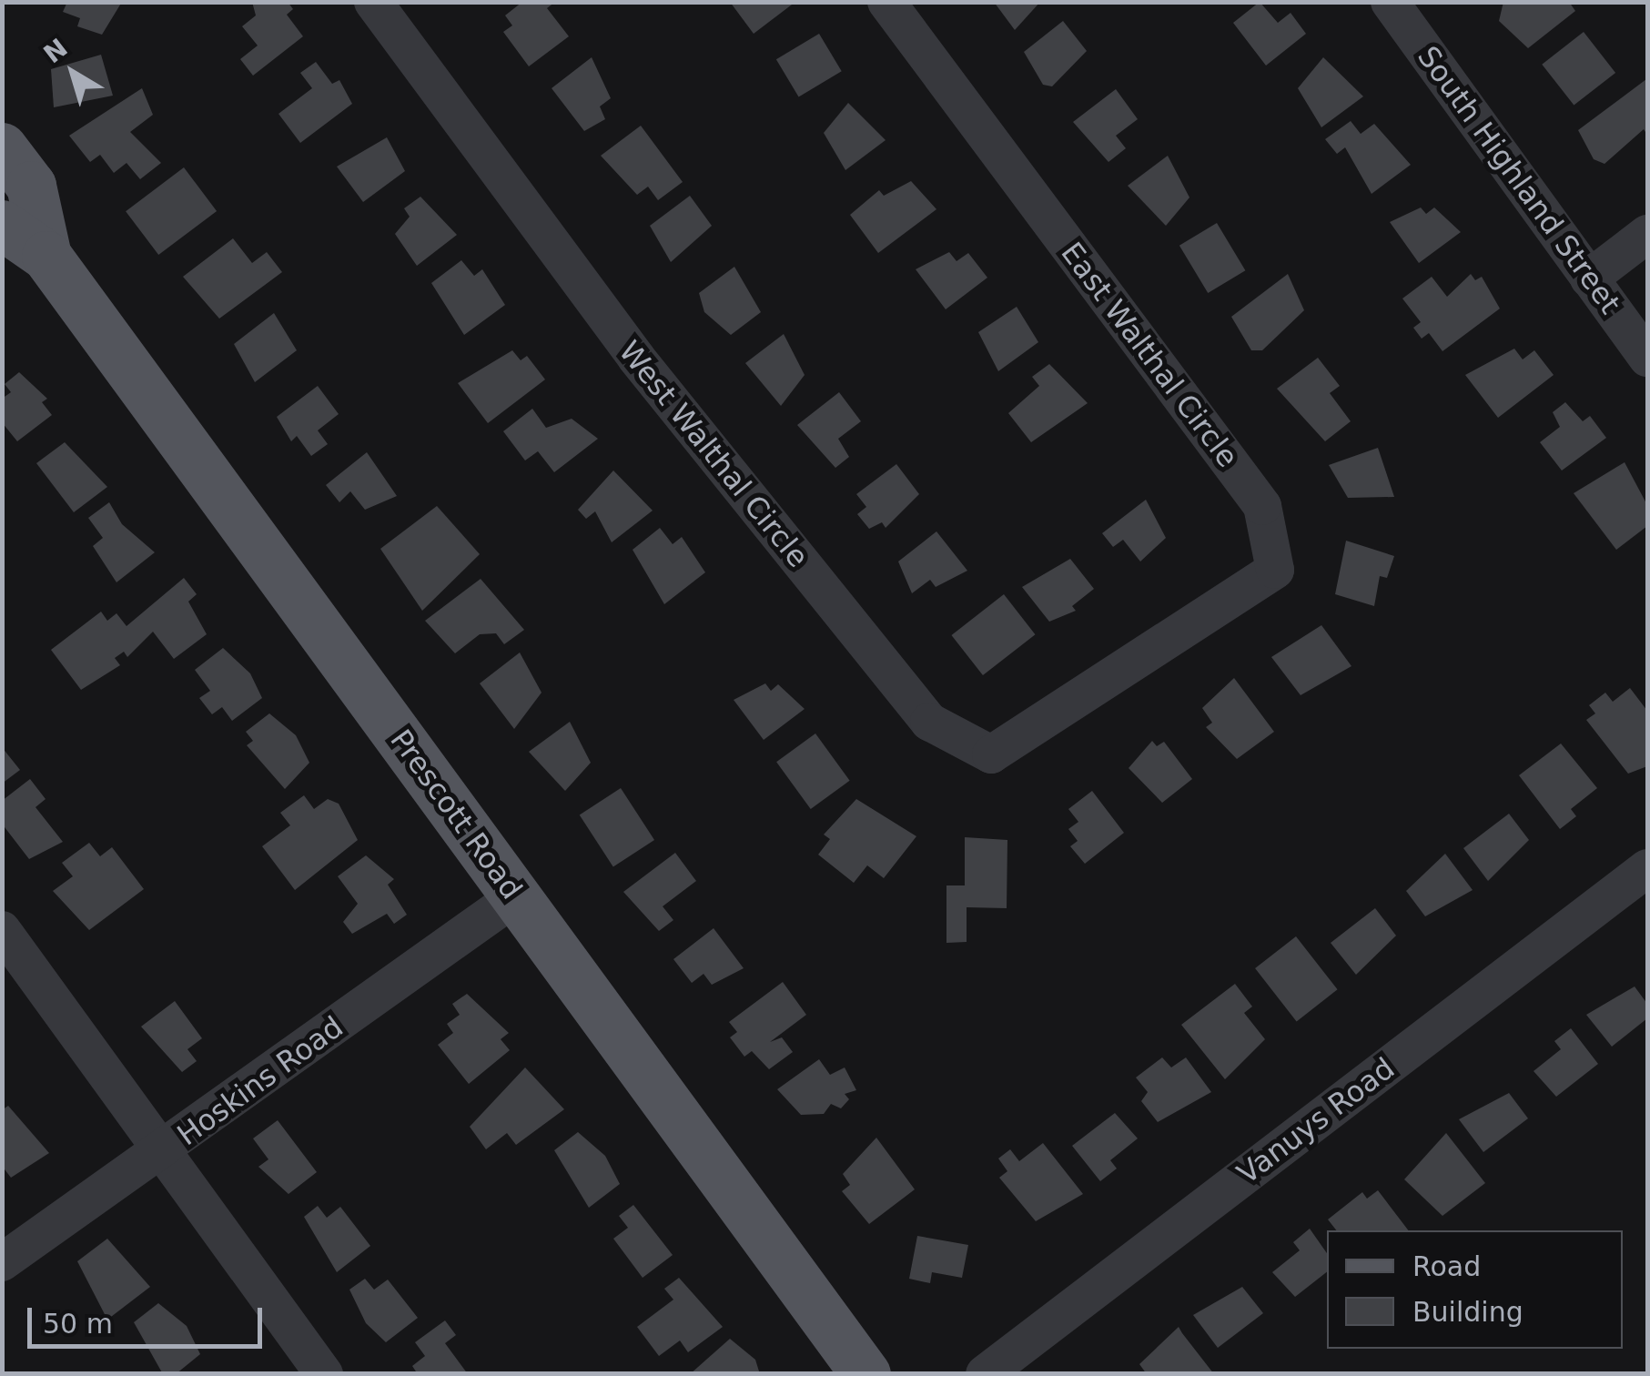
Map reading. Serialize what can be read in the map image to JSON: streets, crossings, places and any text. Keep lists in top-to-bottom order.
{
  "streets": {
    "main road": ["Prescott Road"],
    "street": [
      "South Highland Street",
      "East Walthal Circle",
      "West Walthal Circle",
      "Hoskins Road",
      "Vanuys Road"
    ]
  },
  "crossings": [
    ["East Walthal Circle", "West Walthal Circle"],
    ["Prescott Road", "Hoskins Road"]
  ],
  "legend": ["Road", "Building"],
  "scale_bar": "50 m",
  "north": "top left"
}
